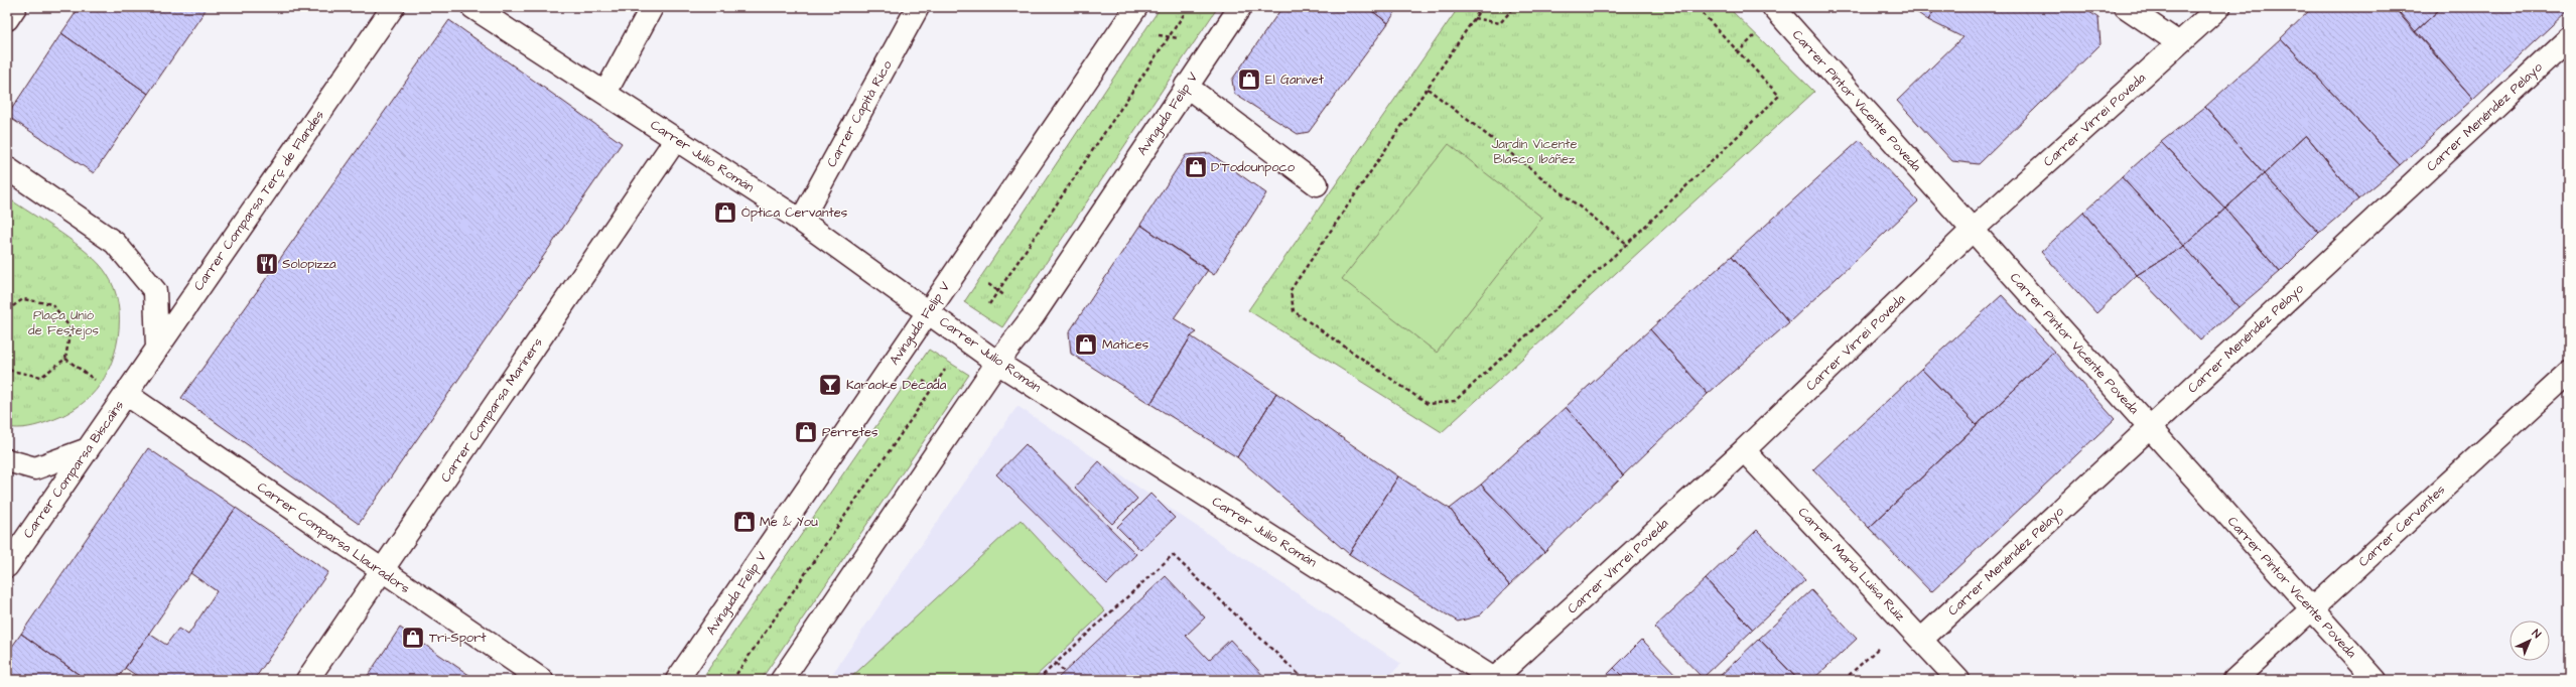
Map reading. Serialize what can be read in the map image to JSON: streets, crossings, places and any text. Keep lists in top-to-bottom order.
{
  "streets": {
    "street": [
      "Carrer Pintor Vicente Poveda",
      "Carrer Capità Rico",
      "Avinguda Felip V",
      "Carrer Menéndez Pelayo",
      "Carrer Virrei Poveda",
      "Carrer Julio Román",
      "Carrer Comparsa Terç de Flandes",
      "Carrer Comparsa Mariners",
      "Carrer Comparsa Biscaïns",
      "Carrer Cervantes",
      "Carrer Comparsa Llauradors",
      "Carrer María Luisa Ruiz"
    ]
  },
  "crossings": [
    ["Carrer Pintor Vicente Poveda", "Carrer Menéndez Pelayo"],
    ["Carrer Pintor Vicente Poveda", "Carrer Virrei Poveda"],
    ["Carrer Pintor Vicente Poveda", "Carrer Cervantes"],
    ["Carrer Capità Rico", "Carrer Julio Román"],
    ["Avinguda Felip V", "Carrer Julio Román"],
    ["Carrer Menéndez Pelayo", "Carrer María Luisa Ruiz"],
    ["Carrer Virrei Poveda", "Carrer Julio Román"],
    ["Carrer Virrei Poveda", "Carrer María Luisa Ruiz"],
    ["Carrer Julio Román", "Carrer Comparsa Mariners"],
    ["Carrer Comparsa Terç de Flandes", "Carrer Comparsa Biscaïns"],
    ["Carrer Comparsa Terç de Flandes", "Carrer Comparsa Llauradors"],
    ["Carrer Comparsa Mariners", "Carrer Comparsa Llauradors"],
    ["Carrer Comparsa Biscaïns", "Carrer Comparsa Llauradors"]
  ],
  "parks": ["Jardín Vicente Blasco Ibáñez", "Plaça Unió de Festejos"],
  "places": {
    "shop": [
      "El Ganivet",
      "D'Todounpoco",
      "Óptica Cervantes",
      "Matíces",
      "Perretes",
      "Me & You",
      "Tri-Sport"
    ],
    "restaurant": ["Solopizza"],
    "bar": ["Karaoke Década"]
  },
  "north": "top right"
}
